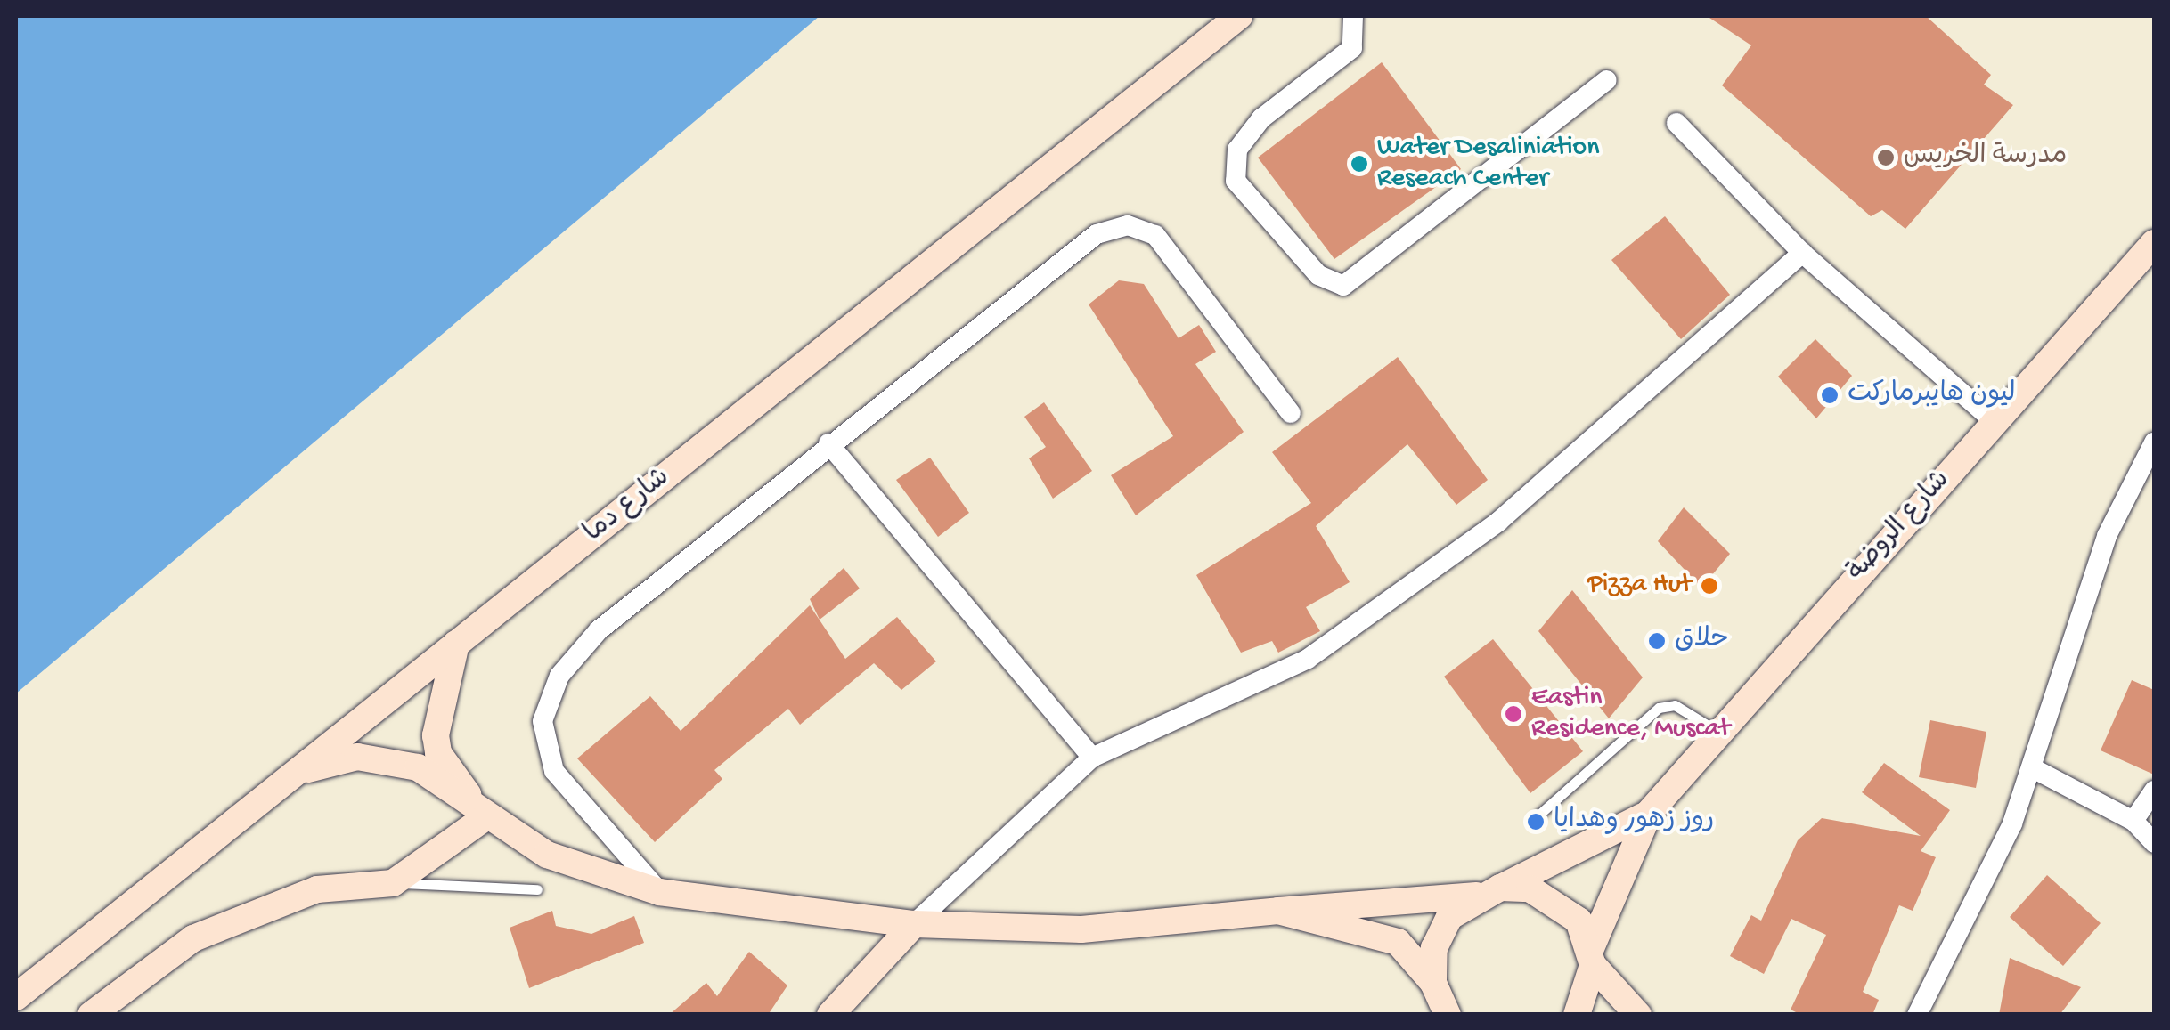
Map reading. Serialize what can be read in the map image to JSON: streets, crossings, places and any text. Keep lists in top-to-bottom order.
{
  "streets": {
    "main road": ["شارع دما", "شارع الروضة"]
  },
  "places": [
    "مدرسة الخريس",
    "Water Desaliniation Reseach Center",
    "ليون هايبرماركت",
    "Pizza Hut",
    "حلاق",
    "Eastin Residence, Muscat",
    "روز زهور وهدايا"
  ]
}
